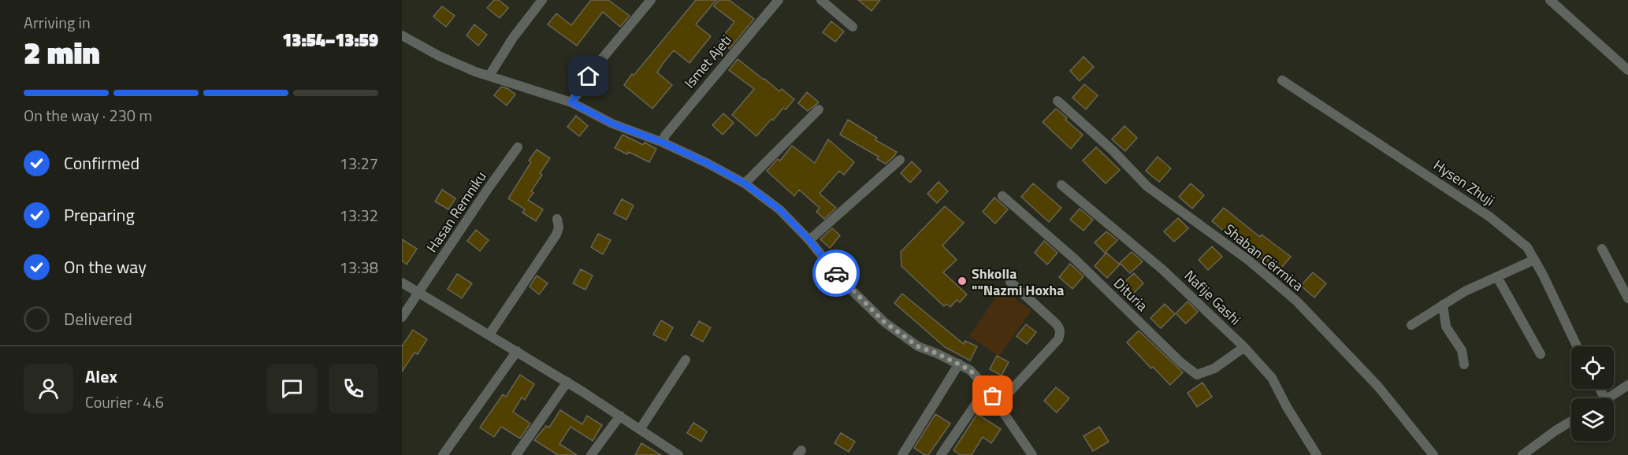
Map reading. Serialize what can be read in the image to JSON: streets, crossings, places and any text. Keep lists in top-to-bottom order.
{
  "streets": {
    "street": [
      "Ismet Ajeti",
      "Hysen Zhuji",
      "Hasan Remniku",
      "Shaban Cërrnica",
      "Dituria",
      "Nafije Gashi"
    ]
  },
  "crossings": [
    ["Dituria", "Nafije Gashi"]
  ],
  "places": ["Shkolla \"\"Nazmi Hoxha"],
  "page": {
    "heading": ["2 min", "Arriving in", "13:54–13:59"],
    "panel": ["Alex", "Courier · 4.6"],
    "bar": "On the way · 230 m",
    "list": [
      ["Confirmed", "13:27"],
      ["Preparing", "13:32"],
      ["On the way", "13:38"],
      "Delivered"
    ]
  }
}
